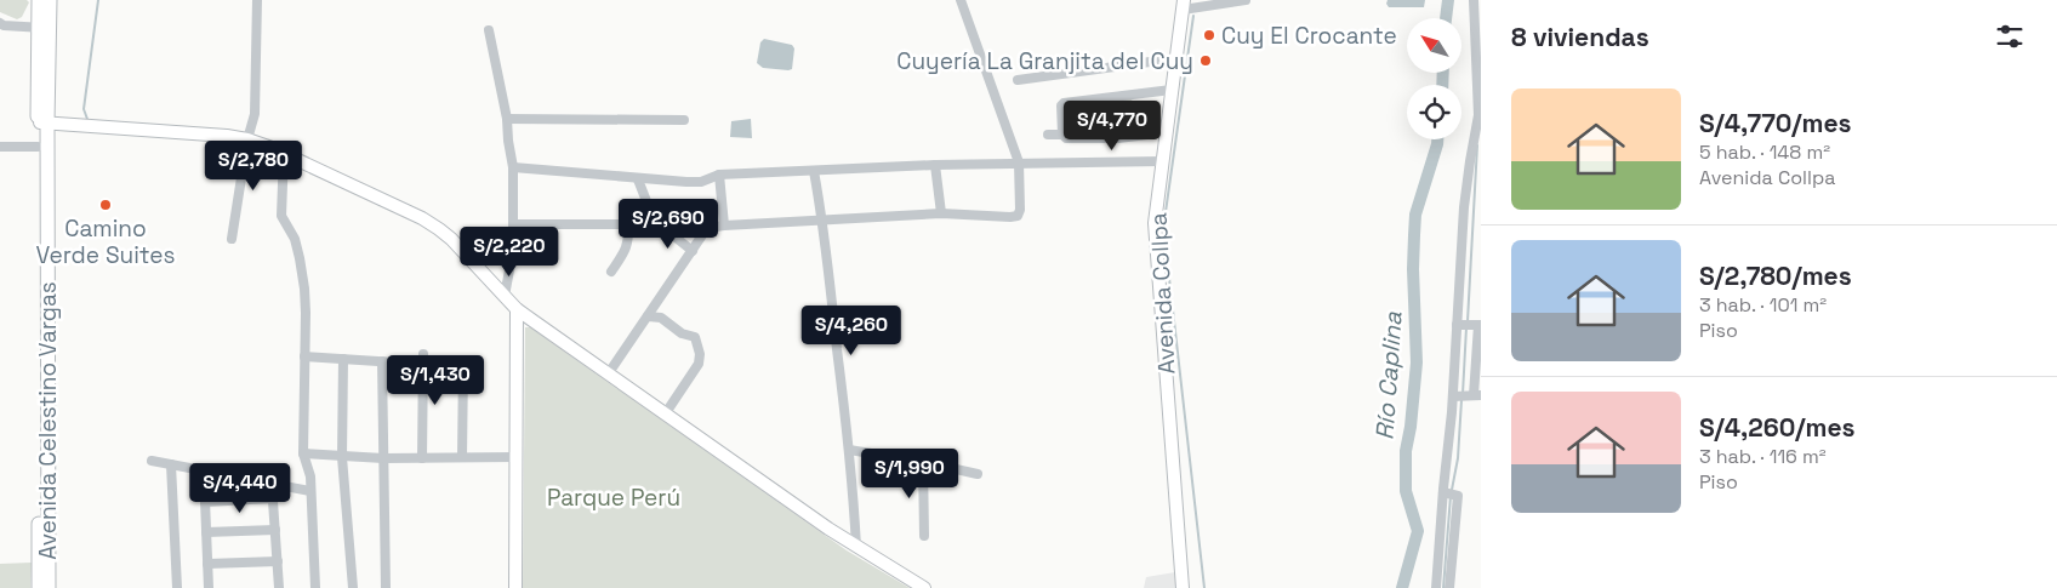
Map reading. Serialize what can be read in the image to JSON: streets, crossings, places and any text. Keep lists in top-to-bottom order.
{
  "streets": {
    "highway": ["Avenida Celestino Vargas"],
    "main road": ["Avenida Collpa"]
  },
  "water": ["Río Caplina"],
  "parks": ["Parque Perú"],
  "places": ["Cuy El Crocante", "Cuyería La Granjita del Cuy", "Camino Verde Suites"],
  "north": "top left",
  "page": {
    "heading": "8 viviendas",
    "list": [
      {
        "name": "S/4,770/mes",
        "note": "5 hab. · 148 m² · Avenida Collpa"
      },
      {
        "name": "S/2,780/mes",
        "note": "3 hab. · 101 m² · Piso"
      },
      {
        "name": "S/4,260/mes",
        "note": "3 hab. · 116 m² · Piso"
      }
    ],
    "price": [
      "S/4,770",
      "S/2,780",
      "S/2,690",
      "S/2,220",
      "S/4,260",
      "S/1,430",
      "S/1,990",
      "S/4,440"
    ]
  }
}
